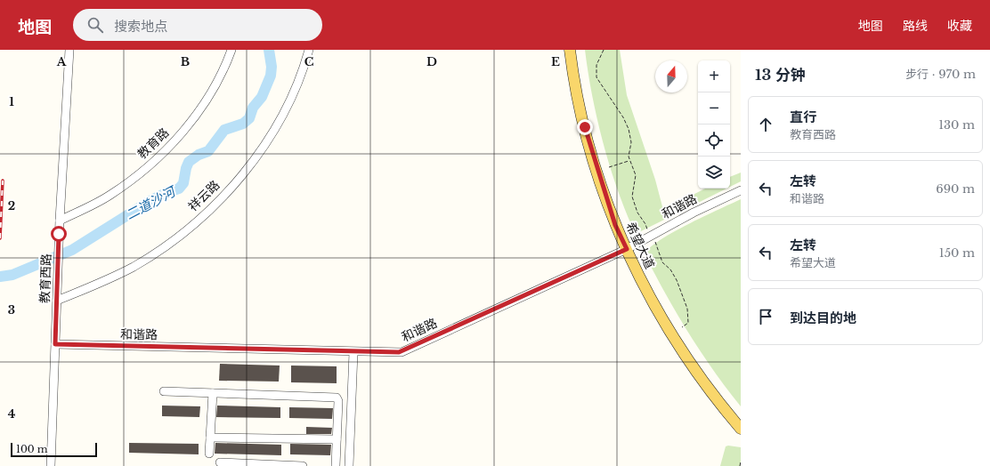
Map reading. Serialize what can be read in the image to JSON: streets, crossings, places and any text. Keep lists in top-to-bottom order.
{
  "streets": {
    "main road": ["希望大道"],
    "street": [
      "教育路",
      "祥云路",
      "和谐路",
      "教育西路"
    ]
  },
  "crossings": [
    ["教育路", "教育西路"],
    ["祥云路", "教育西路"],
    ["和谐路", "希望大道"],
    ["和谐路", "教育西路"]
  ],
  "water": ["二道沙河"],
  "scale_bar": "100 m",
  "north": "top",
  "page": {
    "header": "地图",
    "search": "搜索地点",
    "nav": ["地图", "路线", "收藏"],
    "heading": ["13 分钟", "步行 · 970 m"],
    "map_buttons": ["+", "−"],
    "list": [
      ["直行", "教育西路", "130 m"],
      ["左转", "和谐路", "690 m"],
      ["左转", "希望大道", "150 m"],
      "到达目的地"
    ],
    "scale": "100 m"
  },
  "grid": {
    "columns": [
      "A",
      "B",
      "C",
      "D",
      "E"
    ],
    "rows": [
      "1",
      "2",
      "3",
      "4"
    ]
  }
}
